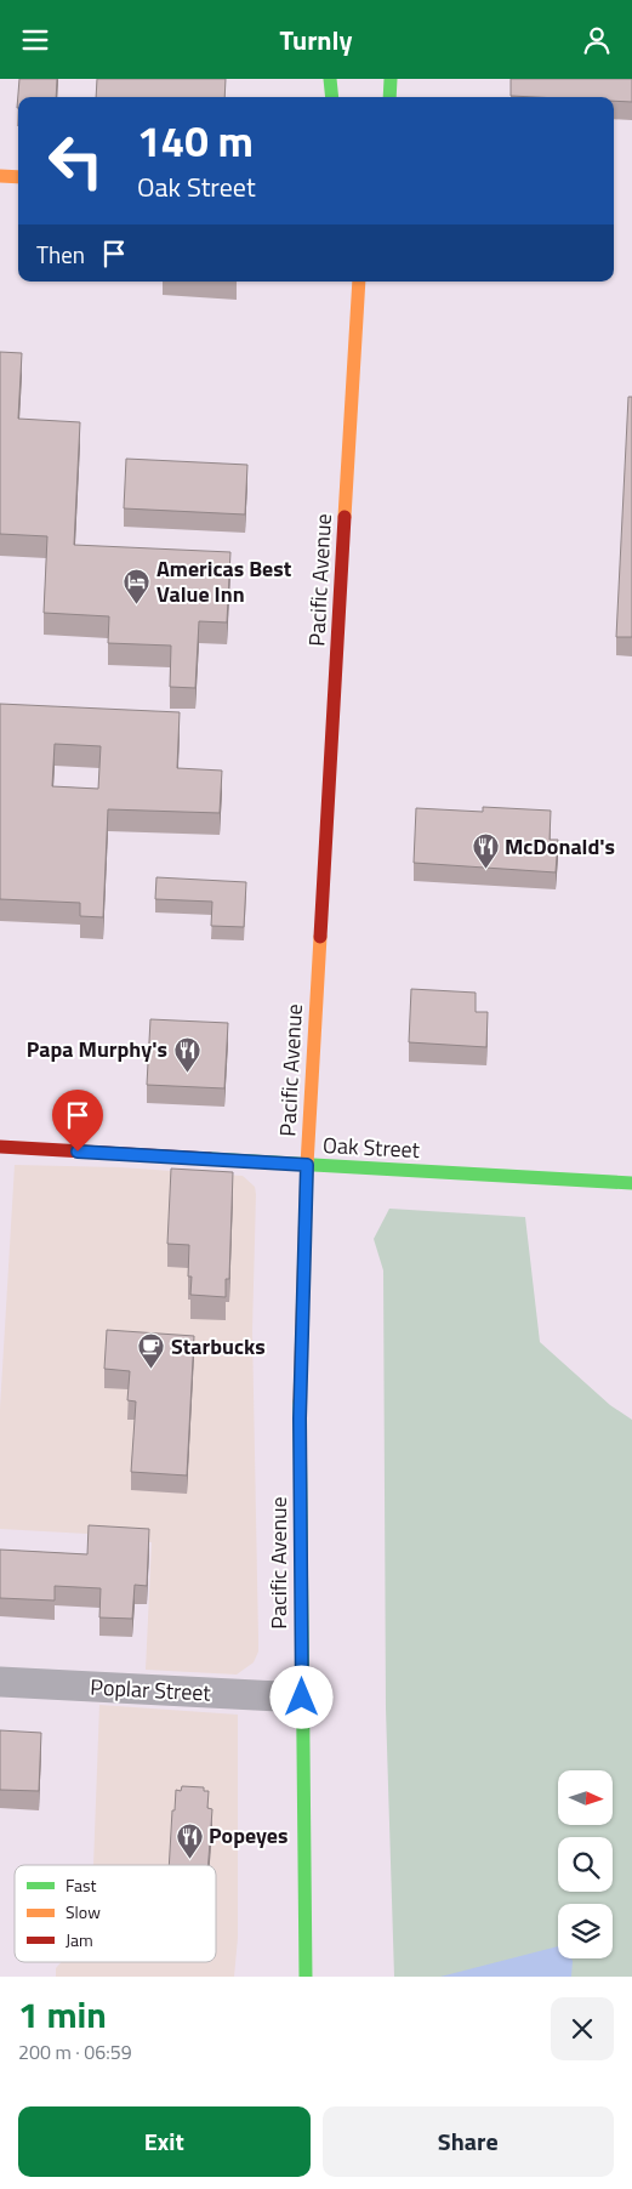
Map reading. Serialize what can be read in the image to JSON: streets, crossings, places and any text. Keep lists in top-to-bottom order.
{
  "streets": {
    "main road": ["Pacific Avenue", "Oak Street"],
    "street": ["Poplar Street"]
  },
  "crossings": [
    ["Pacific Avenue", "Oak Street"],
    ["Pacific Avenue", "Poplar Street"]
  ],
  "places": {
    "hotel": ["Americas Best Value Inn"],
    "restaurant": ["McDonald's", "Papa Murphy's", "Popeyes"],
    "cafe": ["Starbucks"]
  },
  "legend": ["Fast", "Slow", "Jam"],
  "north": "right",
  "page": {
    "header": "Turnly",
    "turn": ["140 m", "Oak Street"],
    "then": "Then",
    "heading": ["1 min", "200 m · 06:59"],
    "buttons": ["Exit", "Share"]
  }
}
